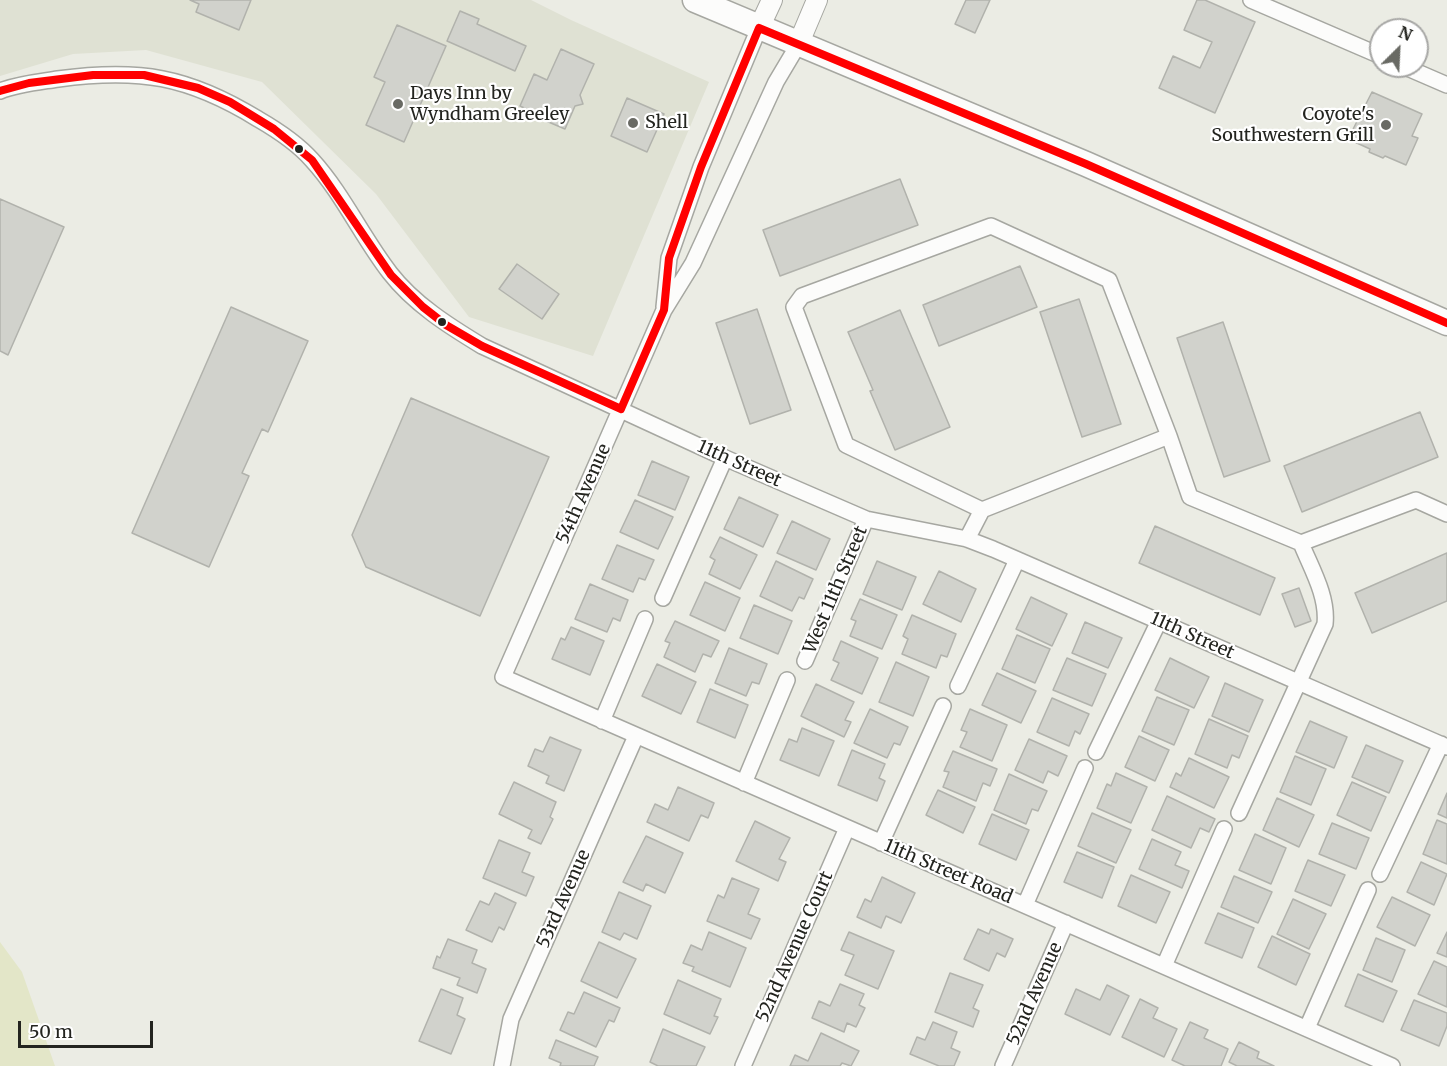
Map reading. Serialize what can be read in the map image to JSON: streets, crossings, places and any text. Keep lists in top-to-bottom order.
{
  "streets": {
    "street": [
      "11th Street",
      "54th Avenue",
      "West 11th Street",
      "11th Street Road",
      "53rd Avenue",
      "52nd Avenue Court",
      "52nd Avenue"
    ]
  },
  "crossings": [
    ["11th Street", "54th Avenue"],
    ["11th Street", "West 11th Street"],
    ["54th Avenue", "11th Street Road"],
    ["11th Street Road", "53rd Avenue"],
    ["11th Street Road", "52nd Avenue Court"],
    ["11th Street Road", "52nd Avenue"]
  ],
  "places": ["Days Inn by Wyndham Greeley", "Shell", "Coyote's Southwestern Grill"],
  "scale_bar": "50 m",
  "north": "top right"
}
